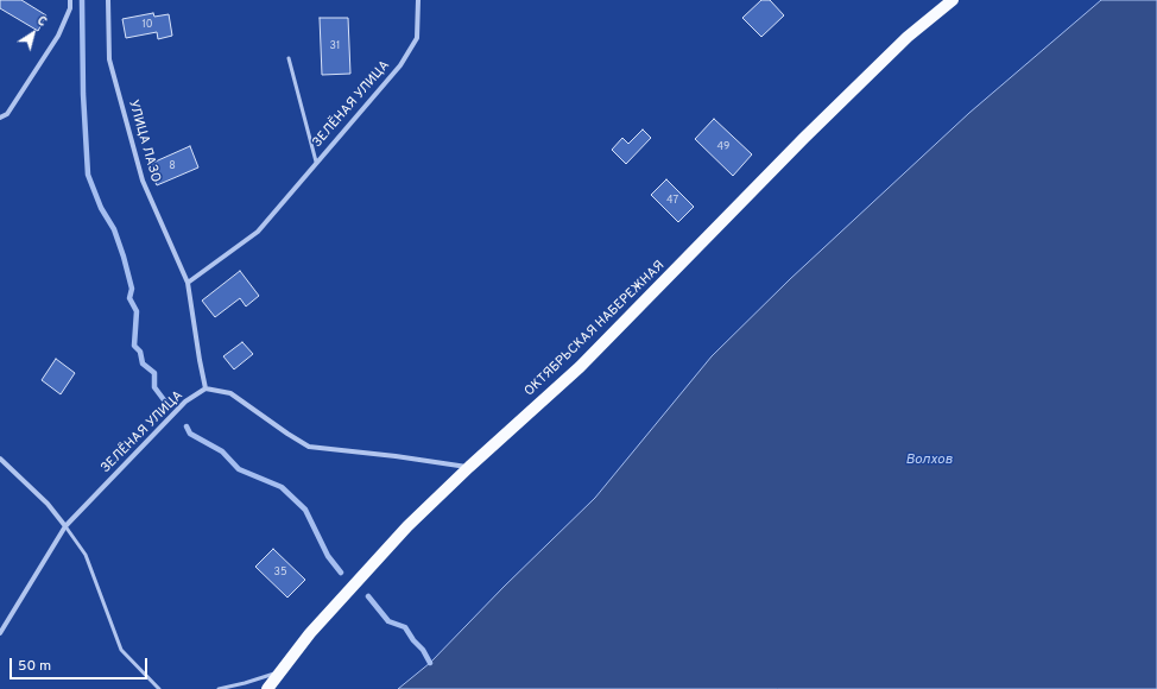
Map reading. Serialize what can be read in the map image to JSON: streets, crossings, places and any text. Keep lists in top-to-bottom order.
{
  "streets": {
    "main road": ["ОКТЯБРЬСКАЯ НАБЕРЕЖНАЯ"],
    "street": ["ЗЕЛЁНАЯ УЛИЦА", "УЛИЦА ЛАЗО"]
  },
  "crossings": [
    ["ЗЕЛЁНАЯ УЛИЦА", "УЛИЦА ЛАЗО"]
  ],
  "water": ["Волхов"],
  "house_numbers": [
    "10",
    "31",
    "49",
    "8",
    "47",
    "35"
  ],
  "scale_bar": "50 m",
  "north": "top right"
}
